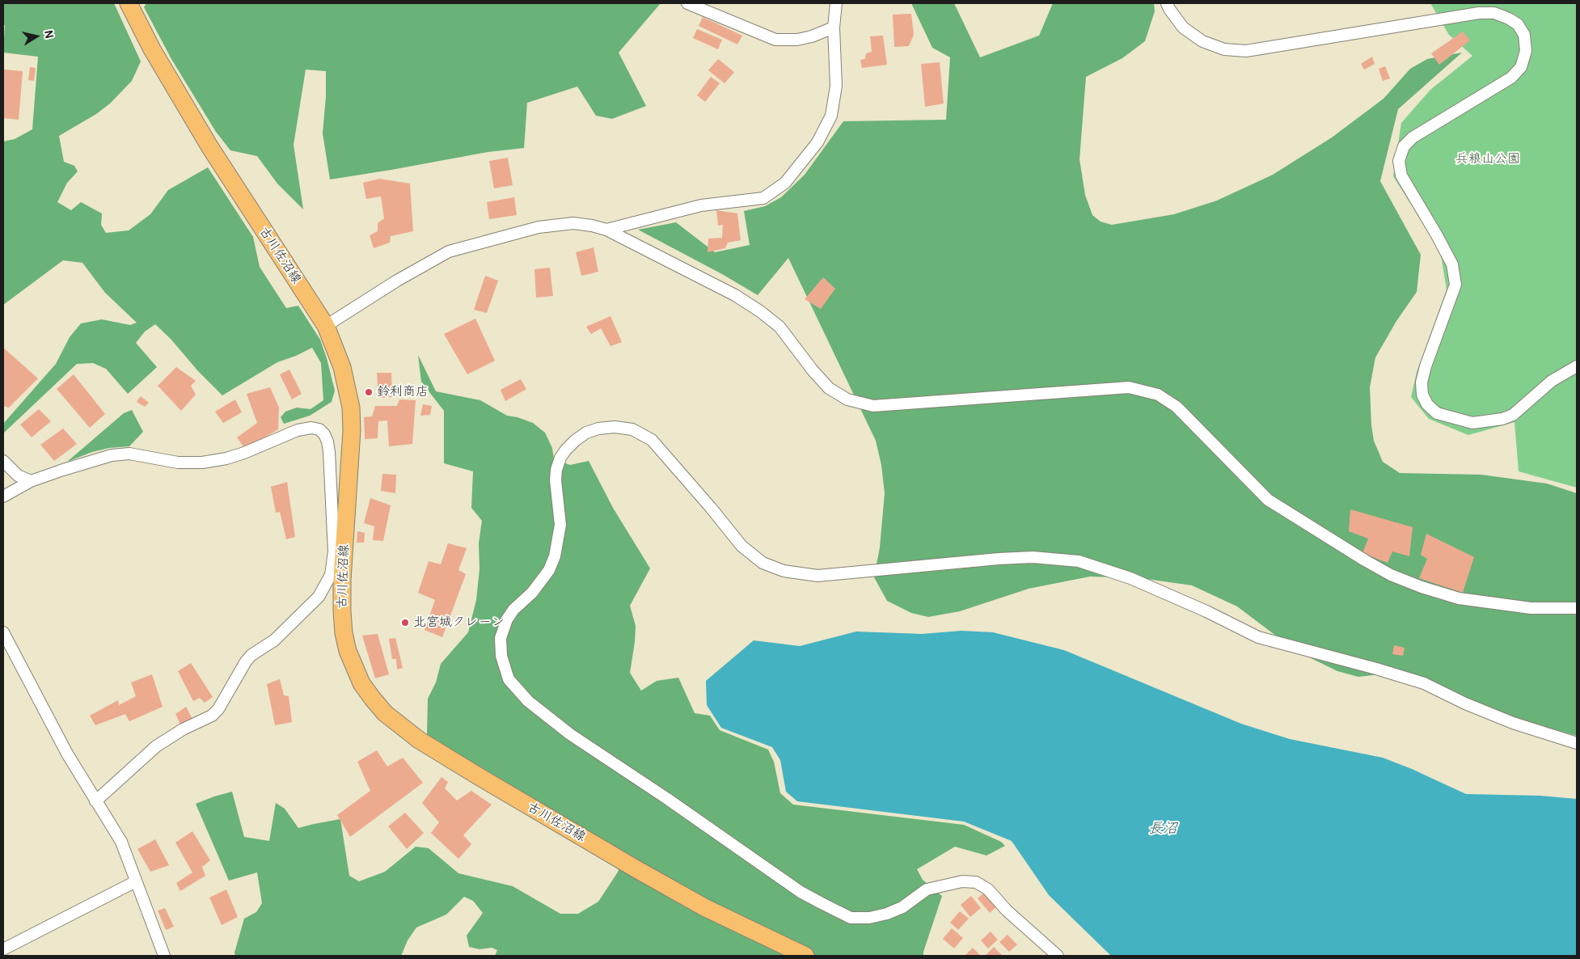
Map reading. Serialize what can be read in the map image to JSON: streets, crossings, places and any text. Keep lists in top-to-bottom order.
{
  "streets": {
    "main road": ["古川佐沼線"]
  },
  "water": ["長沼"],
  "parks": ["兵粮山公園"],
  "places": ["鈴利商店", "北宮城クレーン"],
  "north": "right"
}
